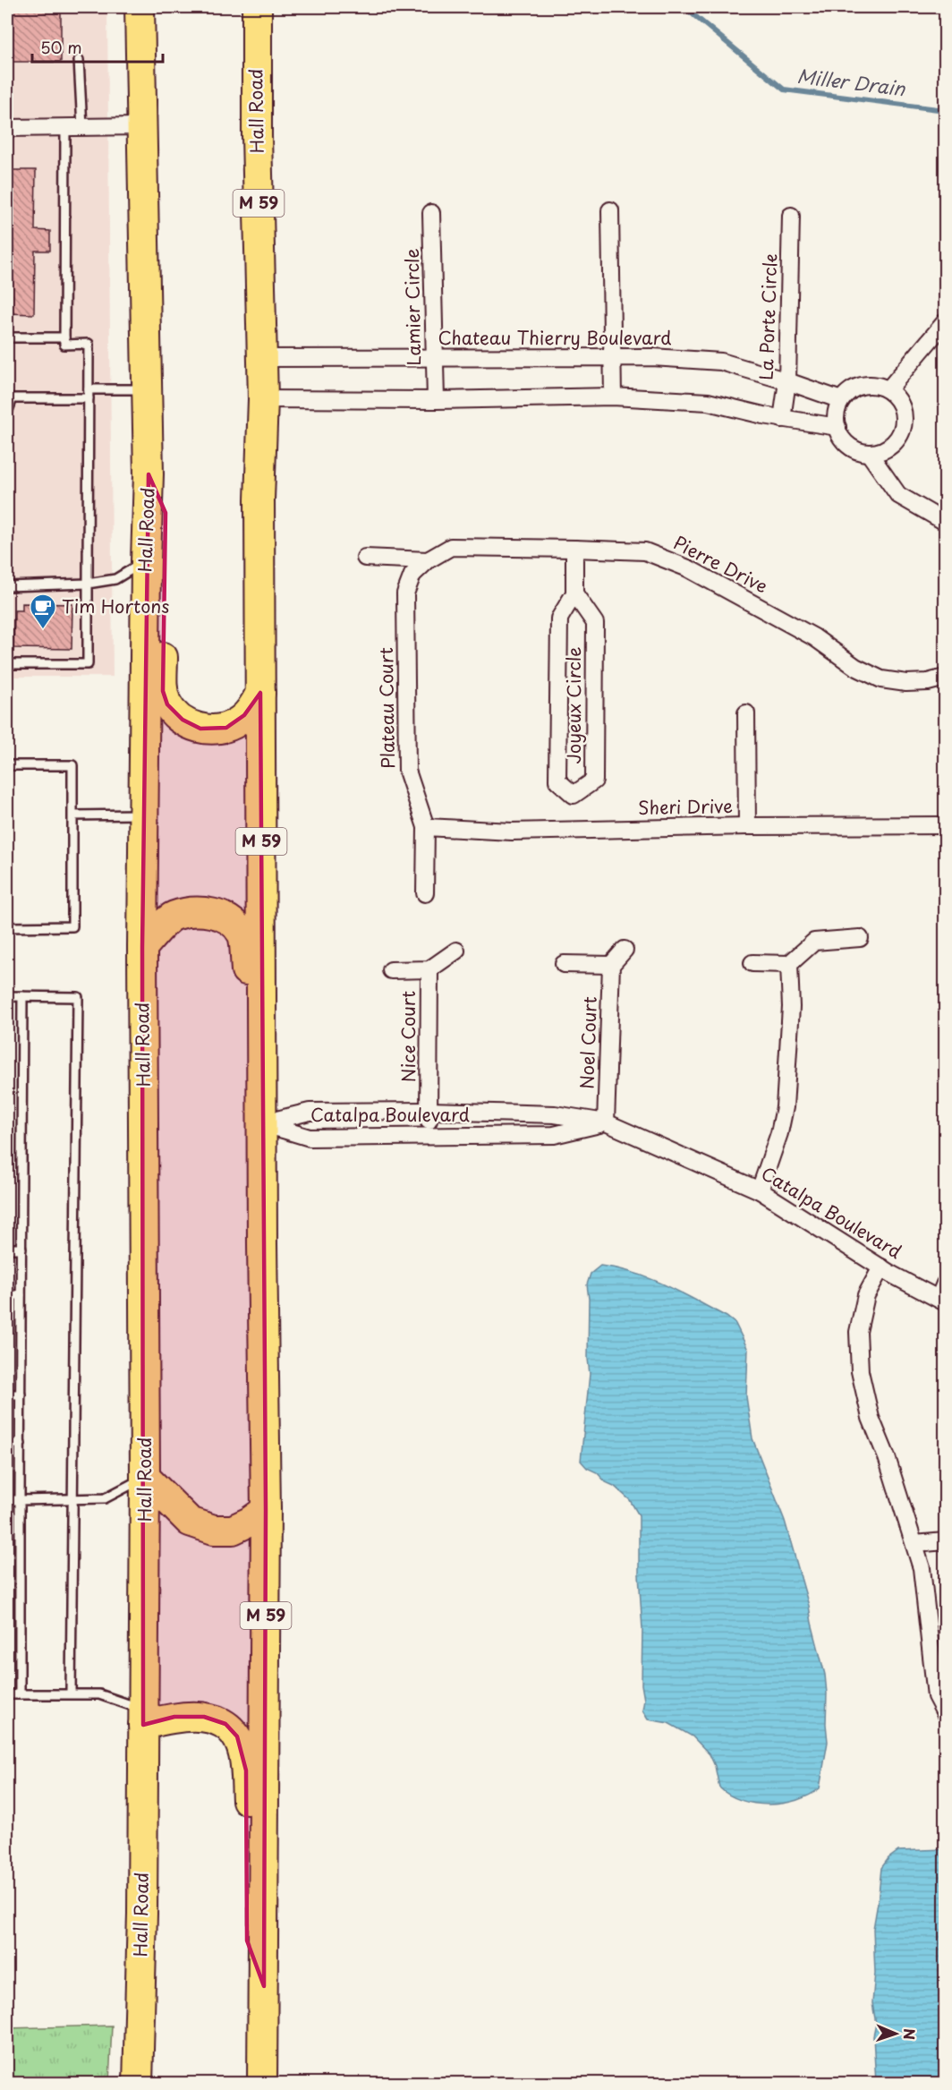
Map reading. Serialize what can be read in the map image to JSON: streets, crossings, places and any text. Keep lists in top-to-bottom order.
{
  "streets": {
    "highway": ["Hall Road", "M 59"],
    "street": [
      "Lamier Circle",
      "La Porte Circle",
      "Chateau Thierry Boulevard",
      "Pierre Drive",
      "Joyeux Circle",
      "Plateau Court",
      "Sheri Drive",
      "Nice Court",
      "Noel Court",
      "Catalpa Boulevard"
    ]
  },
  "crossings": [
    ["Hall Road", "Chateau Thierry Boulevard"],
    ["Hall Road", "Catalpa Boulevard"],
    ["Lamier Circle", "Chateau Thierry Boulevard"],
    ["La Porte Circle", "Chateau Thierry Boulevard"],
    ["Pierre Drive", "Plateau Court"],
    ["Plateau Court", "Sheri Drive"],
    ["Nice Court", "Catalpa Boulevard"],
    ["Noel Court", "Catalpa Boulevard"]
  ],
  "water": ["Miller Drain"],
  "places": {
    "cafe": ["Tim Hortons"]
  },
  "scale_bar": "50 m",
  "north": "right"
}
